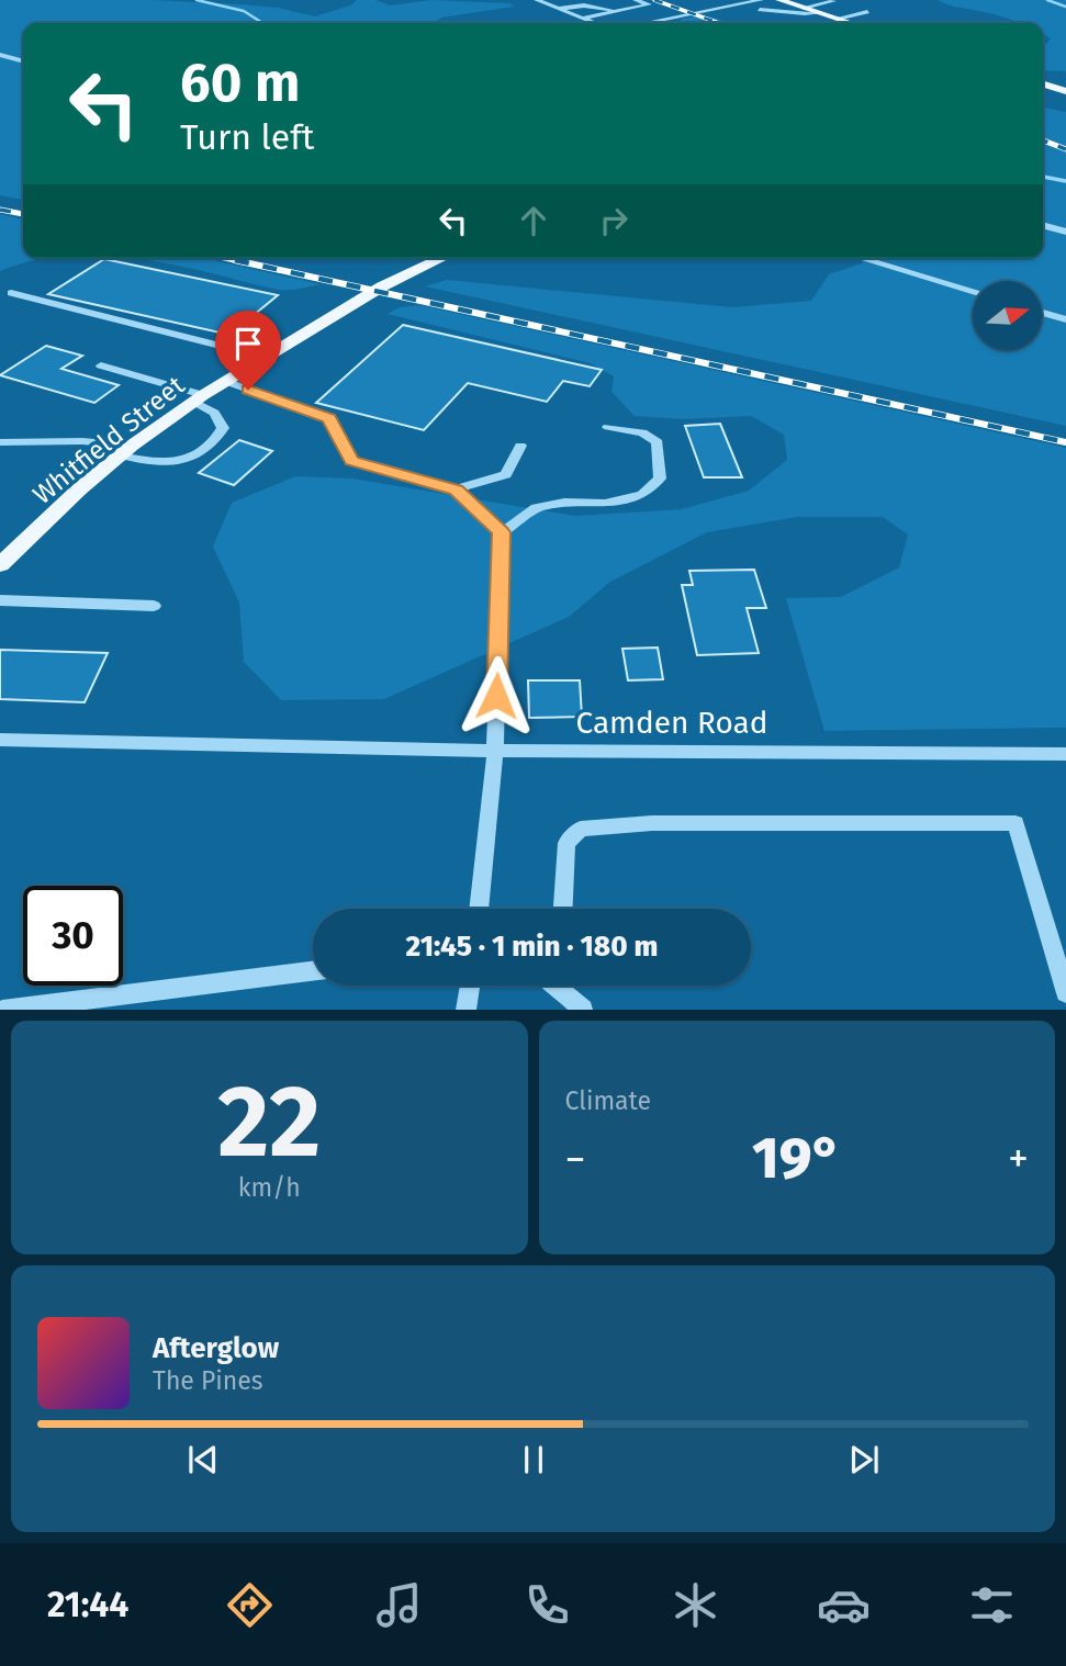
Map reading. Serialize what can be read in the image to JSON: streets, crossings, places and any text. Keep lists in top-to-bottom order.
{
  "streets": {
    "main road": ["Whitfield Street"],
    "street": ["Camden Road"]
  },
  "north": "right",
  "page": {
    "turn": ["60 m", "Turn left"],
    "limit": "30",
    "trip": "21:45 · 1 min · 180 m",
    "tile": [
      ["22", "km/h"],
      "Climate"
    ],
    "heat": ["−", "19°", "+"],
    "song": ["Afterglow", "The Pines"],
    "tabs": "21:44"
  }
}
